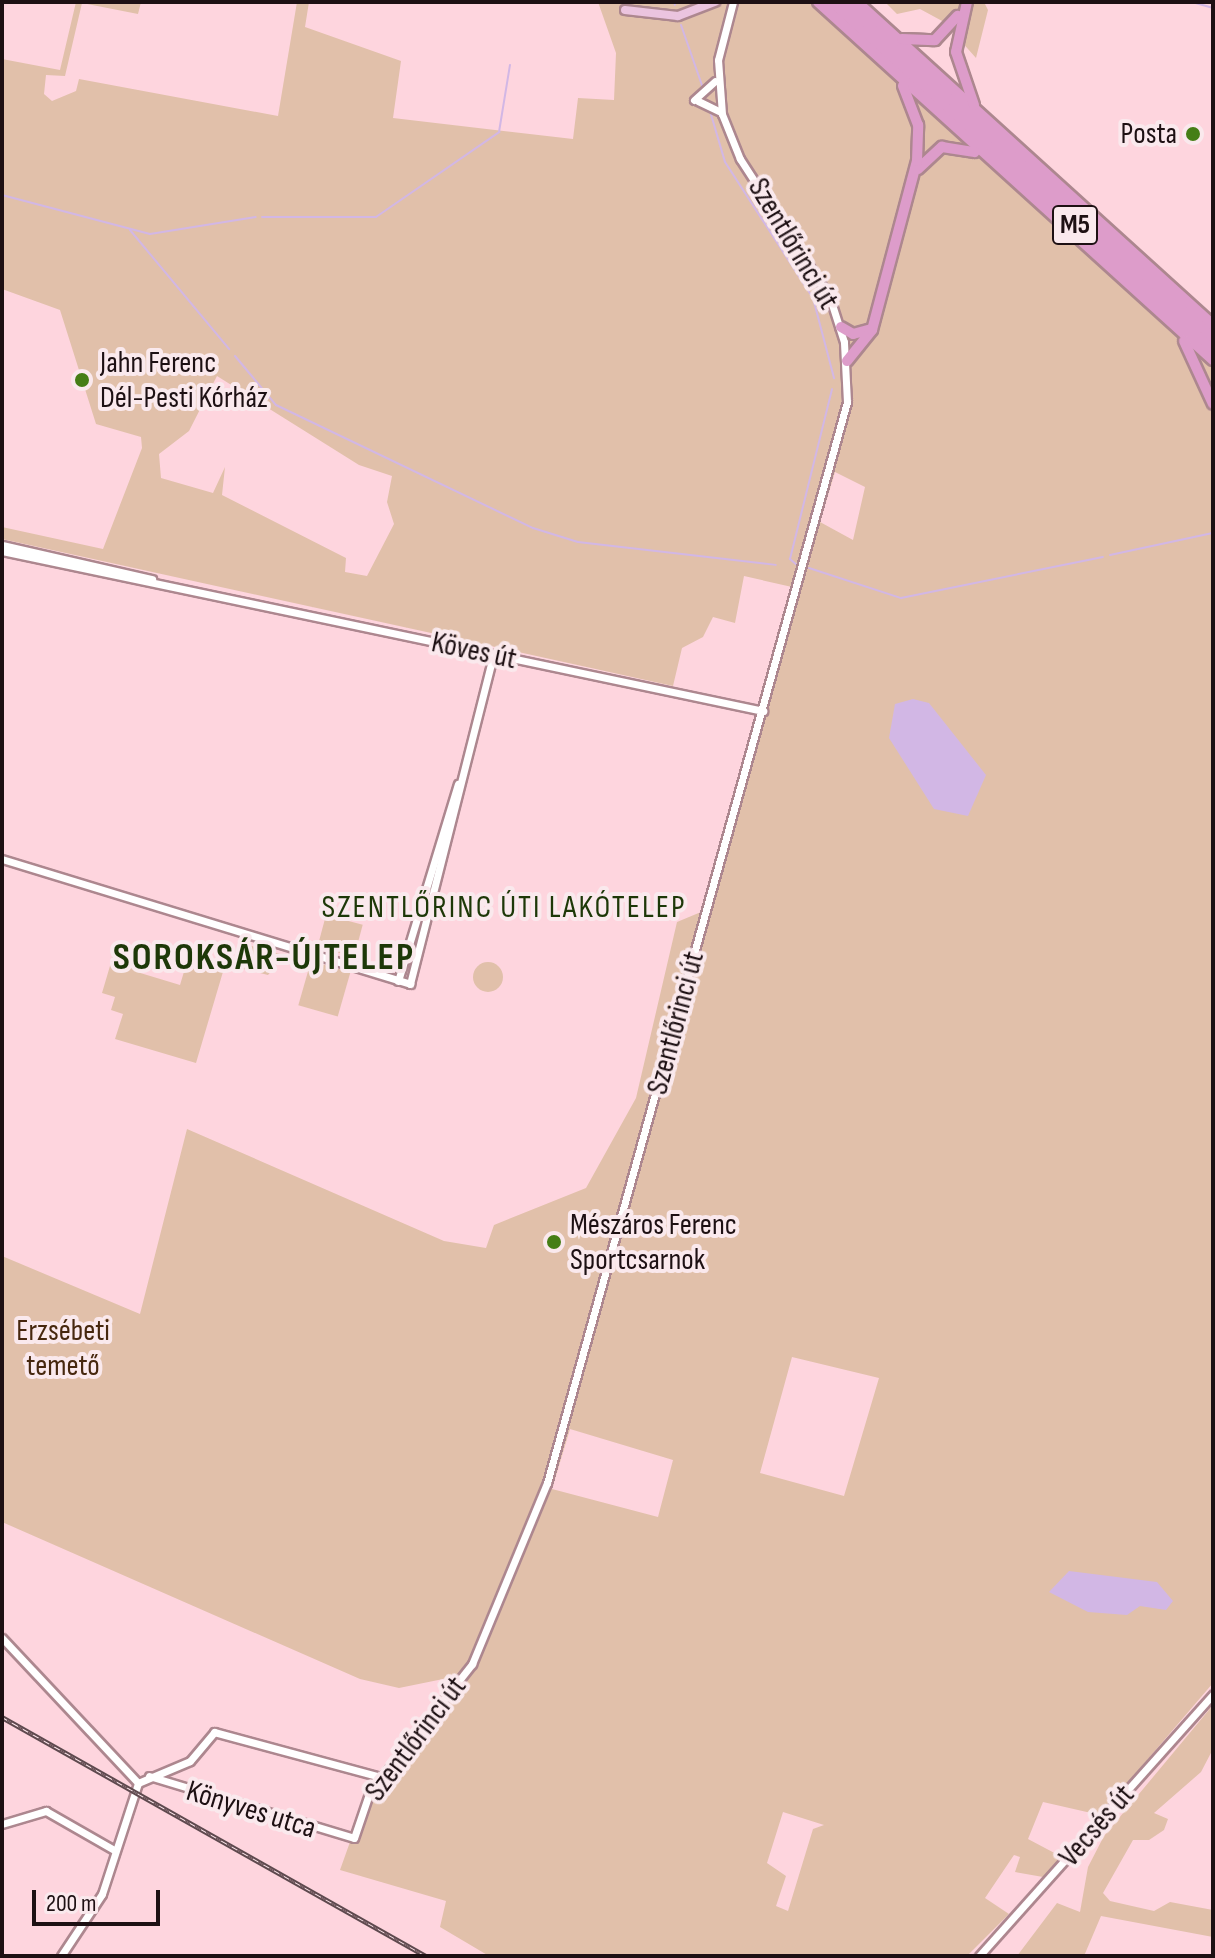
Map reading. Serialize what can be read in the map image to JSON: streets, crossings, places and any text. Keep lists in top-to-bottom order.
{
  "streets": {
    "highway": ["M5"],
    "main road": [
      "Szentlőrinci út",
      "Köves út",
      "Könyves utca",
      "Vecsés út"
    ]
  },
  "crossings": [
    ["Szentlőrinci út", "Köves út"],
    ["Szentlőrinci út", "Könyves utca"]
  ],
  "districts": ["SZENTLŐRINC ÚTI LAKÓTELEP", "SOROKSÁR-ÚJTELEP"],
  "parks": ["Erzsébeti temető"],
  "places": ["Posta", "Jahn Ferenc Dél-Pesti Kórház", "Mészáros Ferenc Sportcsarnok"],
  "scale_bar": "200 m"
}
